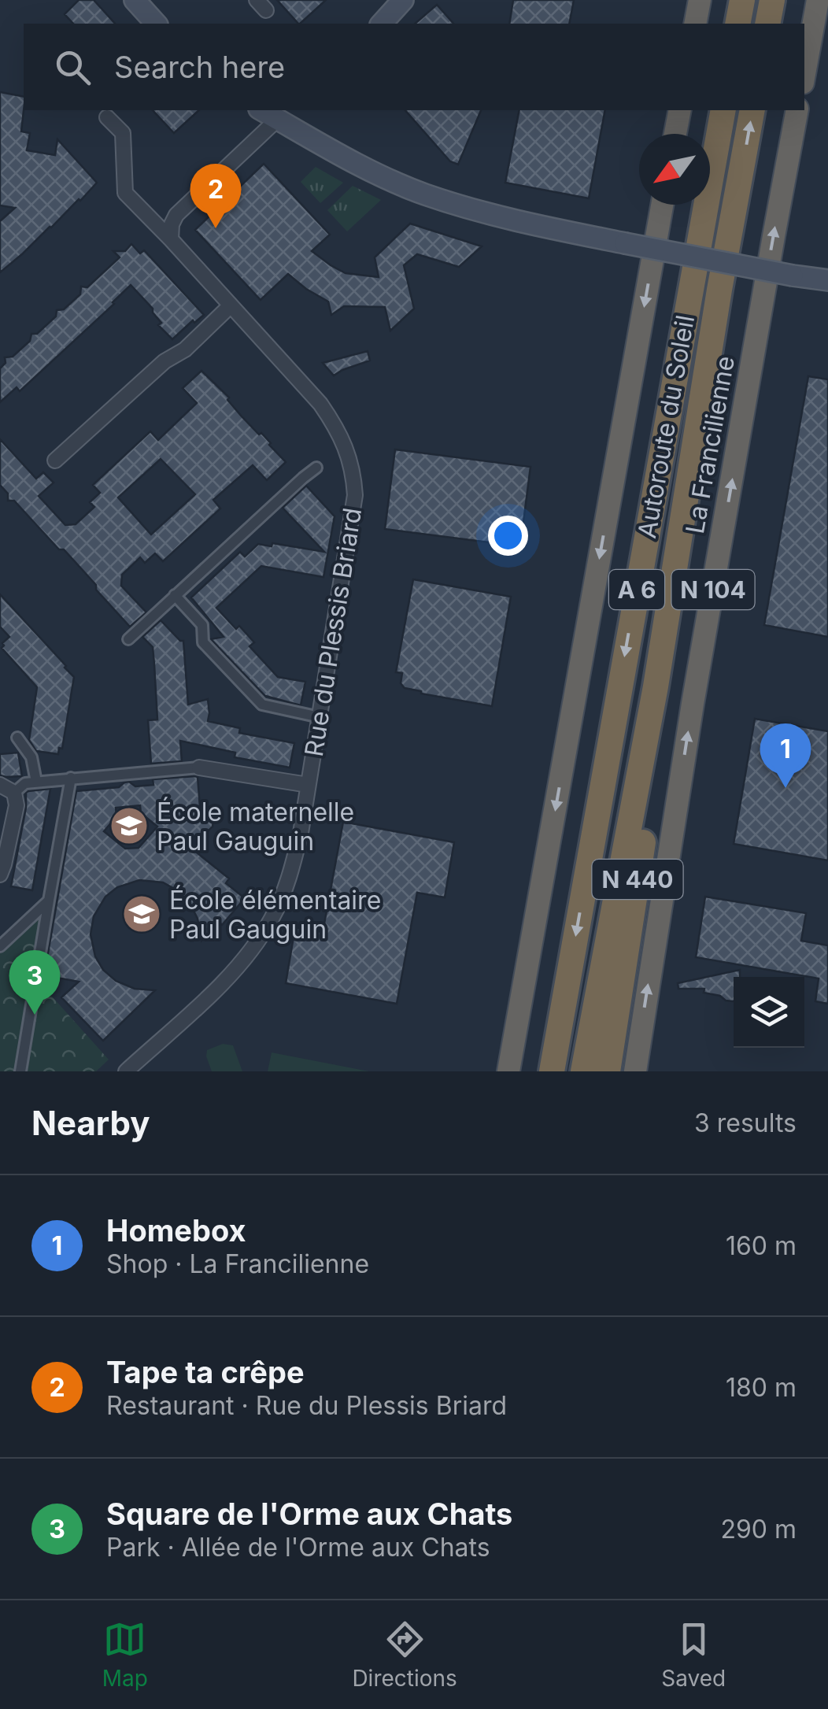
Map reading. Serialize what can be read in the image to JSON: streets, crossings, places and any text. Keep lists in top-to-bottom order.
{
  "streets": {
    "highway": [
      "Autoroute du Soleil",
      "La Francilienne",
      "A 6",
      "N 104",
      "N 440"
    ],
    "street": ["Rue du Plessis Briard"]
  },
  "crossings": [
    ["Autoroute du Soleil", "N 440"]
  ],
  "places": {
    "school or university": ["École maternelle Paul Gauguin", "École élémentaire Paul Gauguin"]
  },
  "north": "bottom left",
  "page": {
    "search": "Search here",
    "pins": ["2", "1", "3"],
    "heading": ["Nearby", "3 results"],
    "list": [
      {
        "mark": "1",
        "name": "Homebox",
        "note": "Shop · La Francilienne",
        "value": "160 m"
      },
      {
        "mark": "2",
        "name": "Tape ta crêpe",
        "note": "Restaurant · Rue du Plessis Briard",
        "value": "180 m"
      },
      {
        "mark": "3",
        "name": "Square de l'Orme aux Chats",
        "note": "Park · Allée de l'Orme aux Chats",
        "value": "290 m"
      }
    ],
    "nav": ["Map", "Directions", "Saved"]
  }
}
